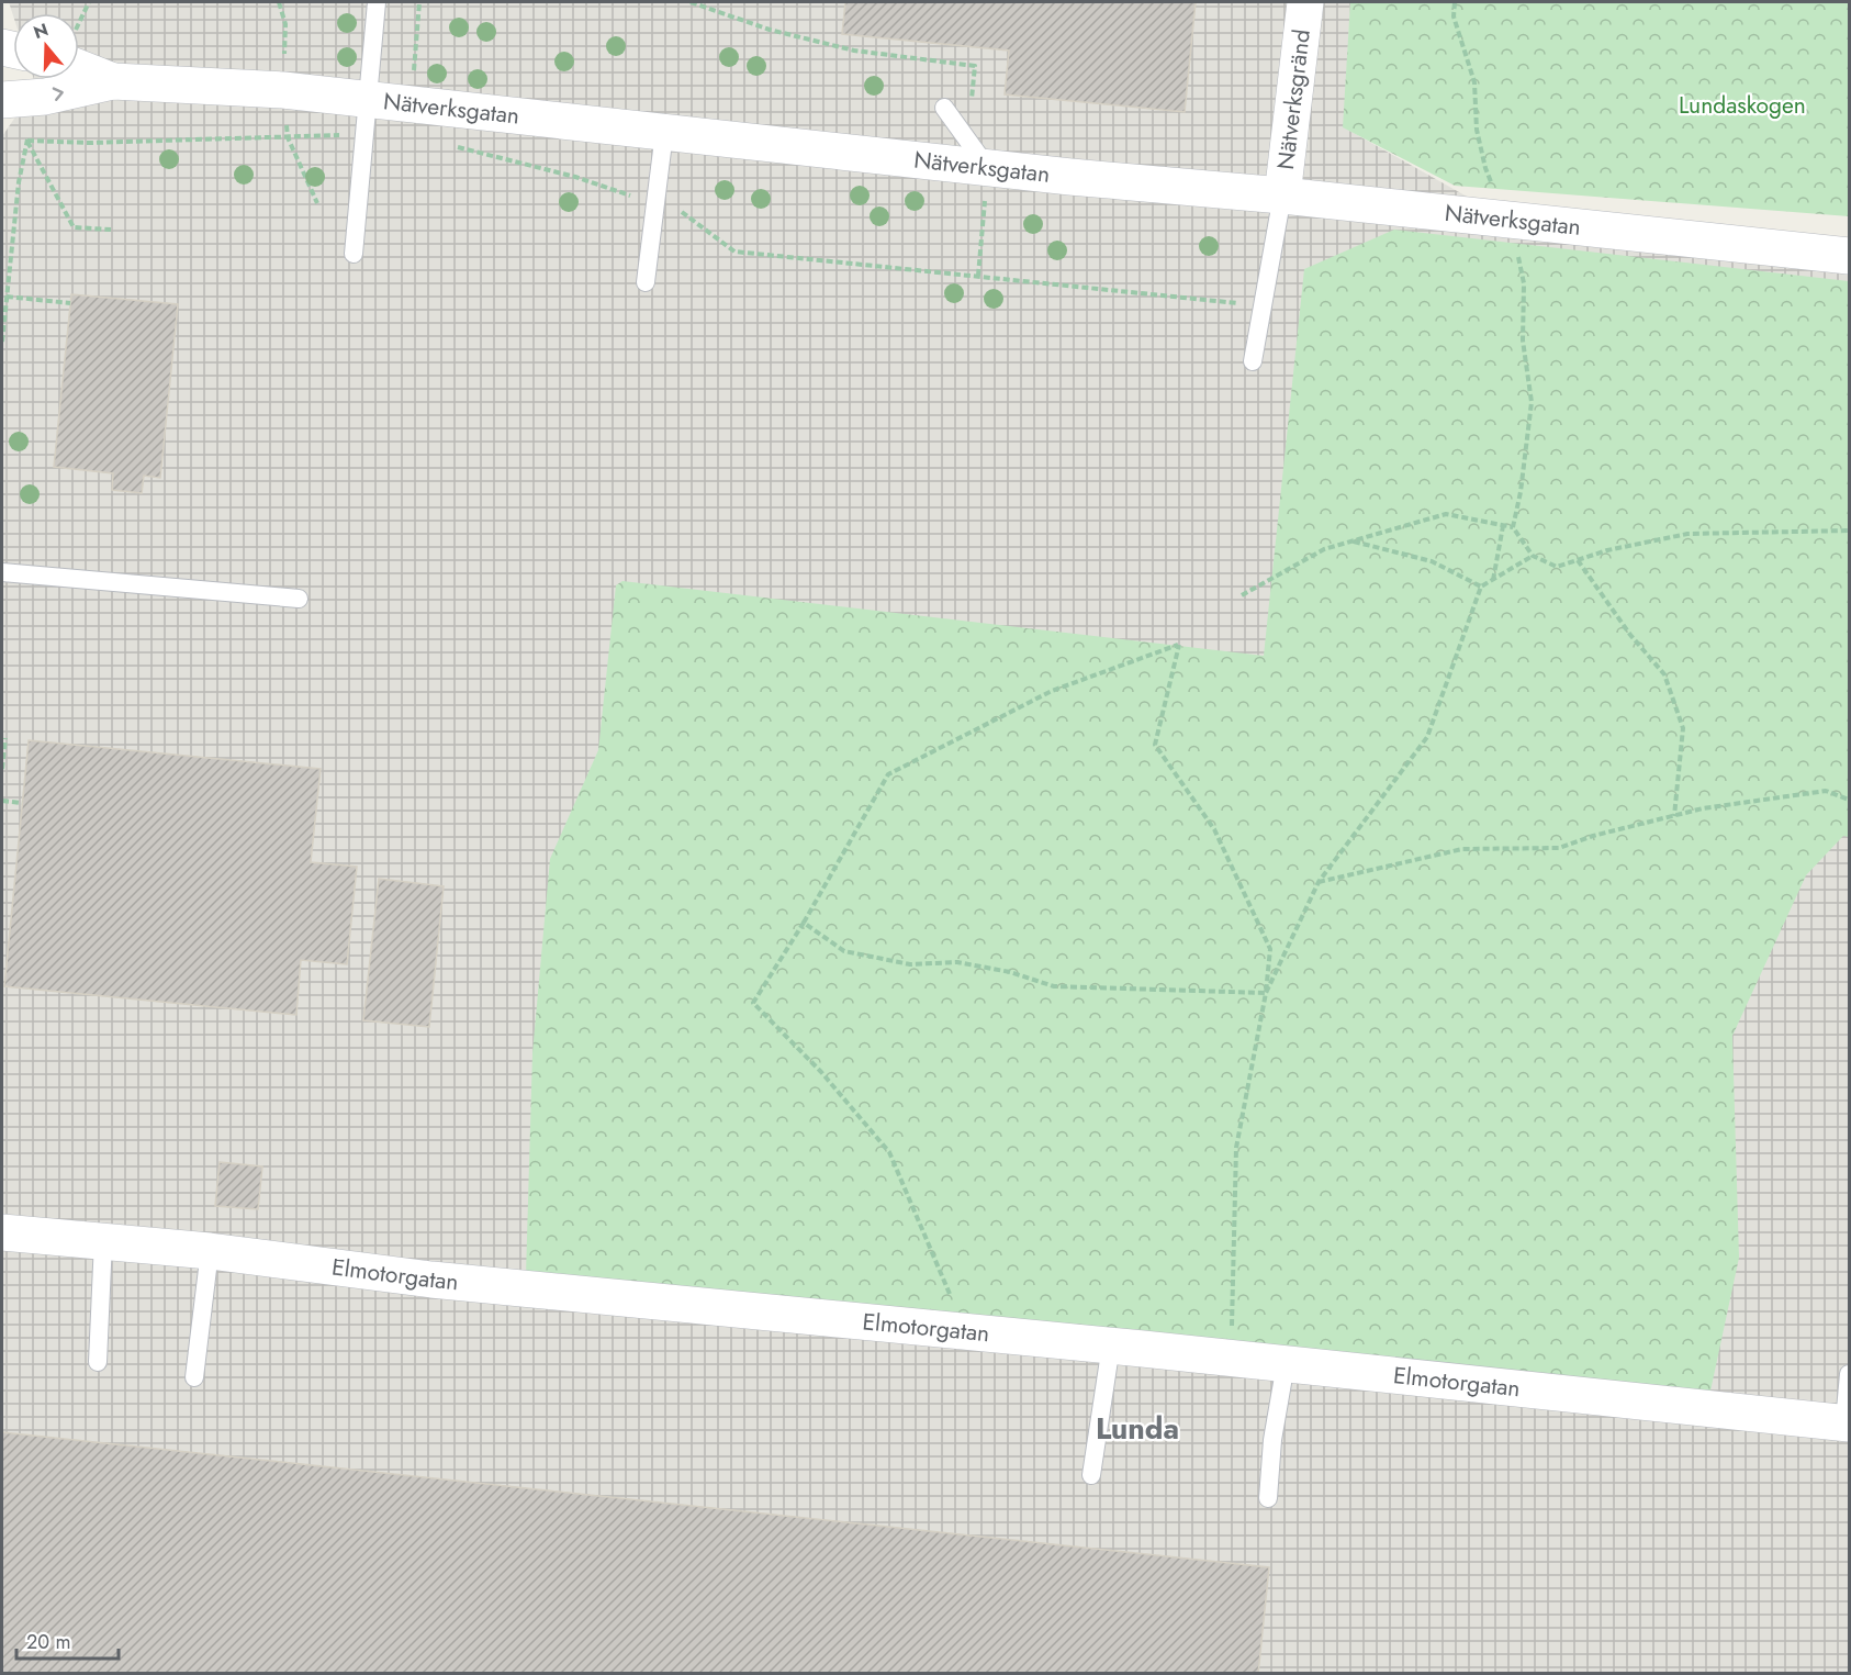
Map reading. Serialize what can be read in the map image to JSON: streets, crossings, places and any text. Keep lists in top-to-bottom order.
{
  "streets": {
    "street": ["Nätverksgränd", "Nätverksgatan", "Elmotorgatan"]
  },
  "crossings": [
    ["Nätverksgränd", "Nätverksgatan"]
  ],
  "districts": ["Lunda"],
  "parks": ["Lundaskogen"],
  "scale_bar": "20 m",
  "north": "top"
}
